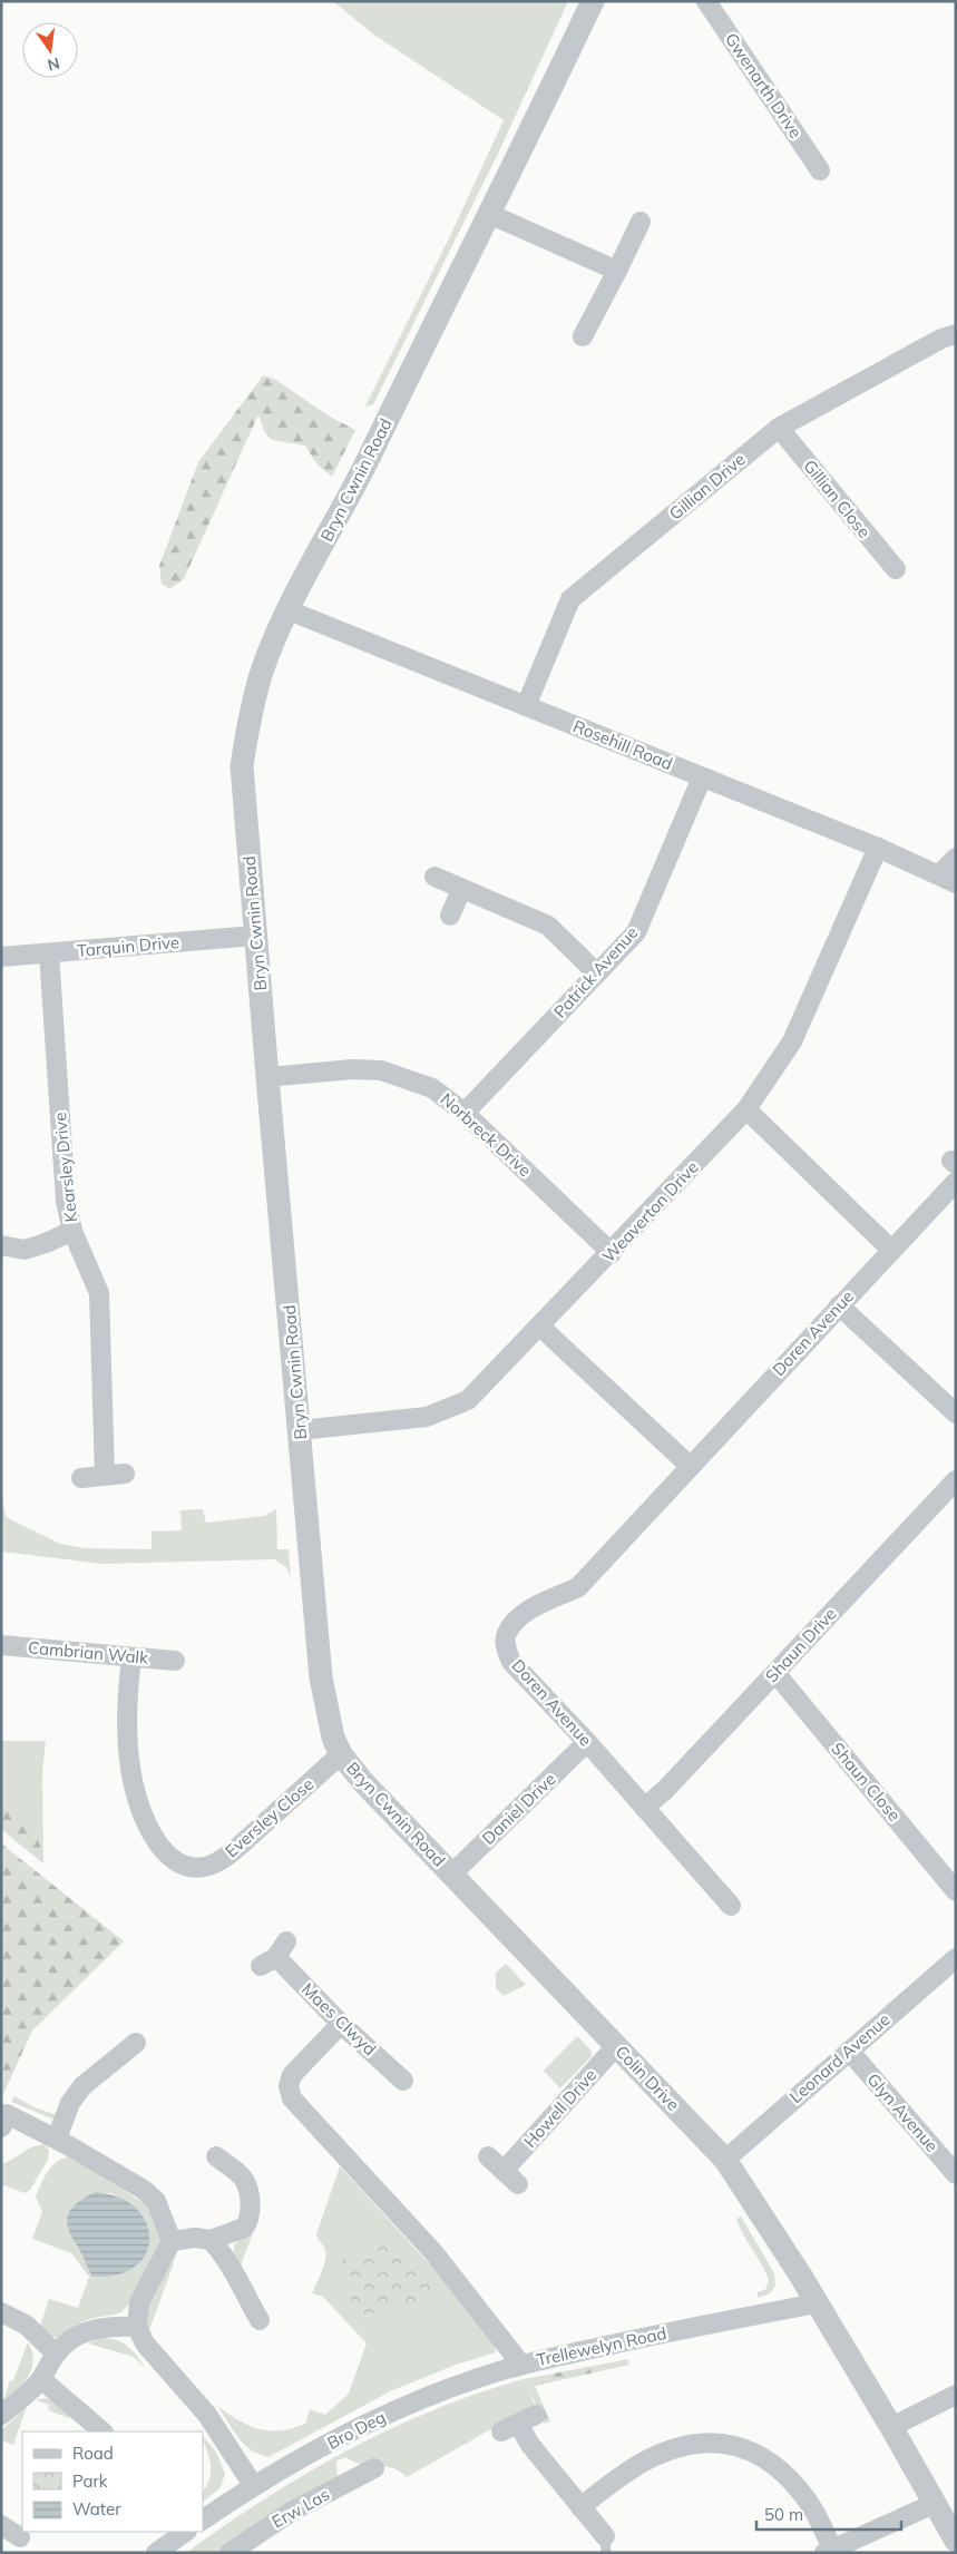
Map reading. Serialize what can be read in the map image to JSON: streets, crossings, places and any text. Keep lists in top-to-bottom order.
{
  "streets": {
    "street": [
      "Gwenarth Drive",
      "Bryn Cwnin Road",
      "Gillian Drive",
      "Gillian Close",
      "Rosehill Road",
      "Tarquin Drive",
      "Patrick Avenue",
      "Norbreck Drive",
      "Kearsley Drive",
      "Weaverton Drive",
      "Doren Avenue",
      "Shaun Drive",
      "Cambrian Walk",
      "Shaun Close",
      "Daniel Drive",
      "Eversley Close",
      "Maes Clwyd",
      "Leonard Avenue",
      "Colin Drive",
      "Howell Drive",
      "Glyn Avenue",
      "Trellewelyn Road",
      "Bro Deg",
      "Erw Las"
    ]
  },
  "crossings": [
    ["Bryn Cwnin Road", "Rosehill Road"],
    ["Bryn Cwnin Road", "Tarquin Drive"],
    ["Bryn Cwnin Road", "Norbreck Drive"],
    ["Bryn Cwnin Road", "Weaverton Drive"],
    ["Bryn Cwnin Road", "Daniel Drive"],
    ["Bryn Cwnin Road", "Eversley Close"],
    ["Bryn Cwnin Road", "Colin Drive"],
    ["Gillian Drive", "Gillian Close"],
    ["Gillian Drive", "Rosehill Road"],
    ["Rosehill Road", "Patrick Avenue"],
    ["Rosehill Road", "Weaverton Drive"],
    ["Tarquin Drive", "Kearsley Drive"],
    ["Patrick Avenue", "Norbreck Drive"],
    ["Norbreck Drive", "Weaverton Drive"],
    ["Doren Avenue", "Shaun Drive"],
    ["Doren Avenue", "Daniel Drive"],
    ["Shaun Drive", "Shaun Close"],
    ["Cambrian Walk", "Eversley Close"],
    ["Daniel Drive", "Colin Drive"],
    ["Maes Clwyd", "Trellewelyn Road"],
    ["Leonard Avenue", "Colin Drive"],
    ["Leonard Avenue", "Glyn Avenue"],
    ["Colin Drive", "Howell Drive"],
    ["Colin Drive", "Trellewelyn Road"],
    ["Trellewelyn Road", "Bro Deg"]
  ],
  "legend": ["Road", "Park", "Water"],
  "scale_bar": "50 m",
  "north": "bottom"
}
